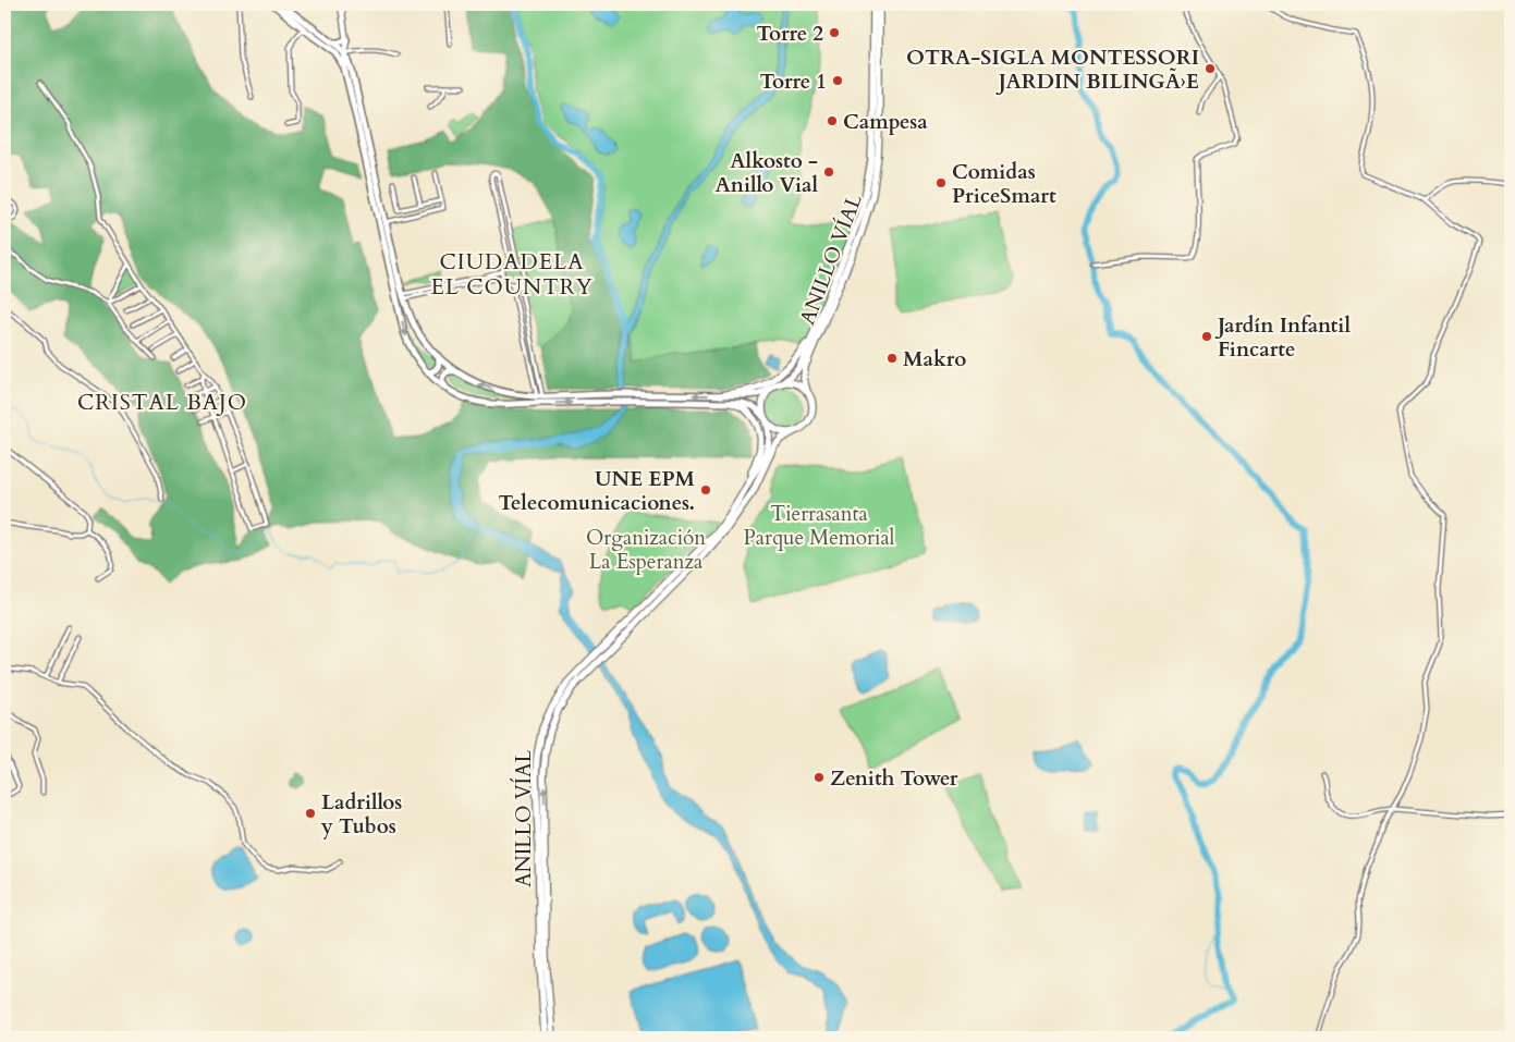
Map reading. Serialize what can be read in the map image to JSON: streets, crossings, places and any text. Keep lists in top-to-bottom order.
{
  "streets": {
    "highway": ["ANILLO VÍAL"]
  },
  "districts": ["CIUDADELA EL COUNTRY", "CRISTAL BAJO"],
  "parks": ["Tierrasanta Parque Memorial", "Organización La Esperanza"],
  "places": [
    "Torre 2",
    "OTRA-SIGLA MONTESSORI JARDIN BILINGÃ›E",
    "Torre 1",
    "Campesa",
    "Alkosto - Anillo Vial",
    "Comidas PriceSmart",
    "Jardín Infantil Fincarte",
    "Makro",
    "UNE EPM Telecomunicaciones.",
    "Zenith Tower",
    "Ladrillos y Tubos"
  ]
}
